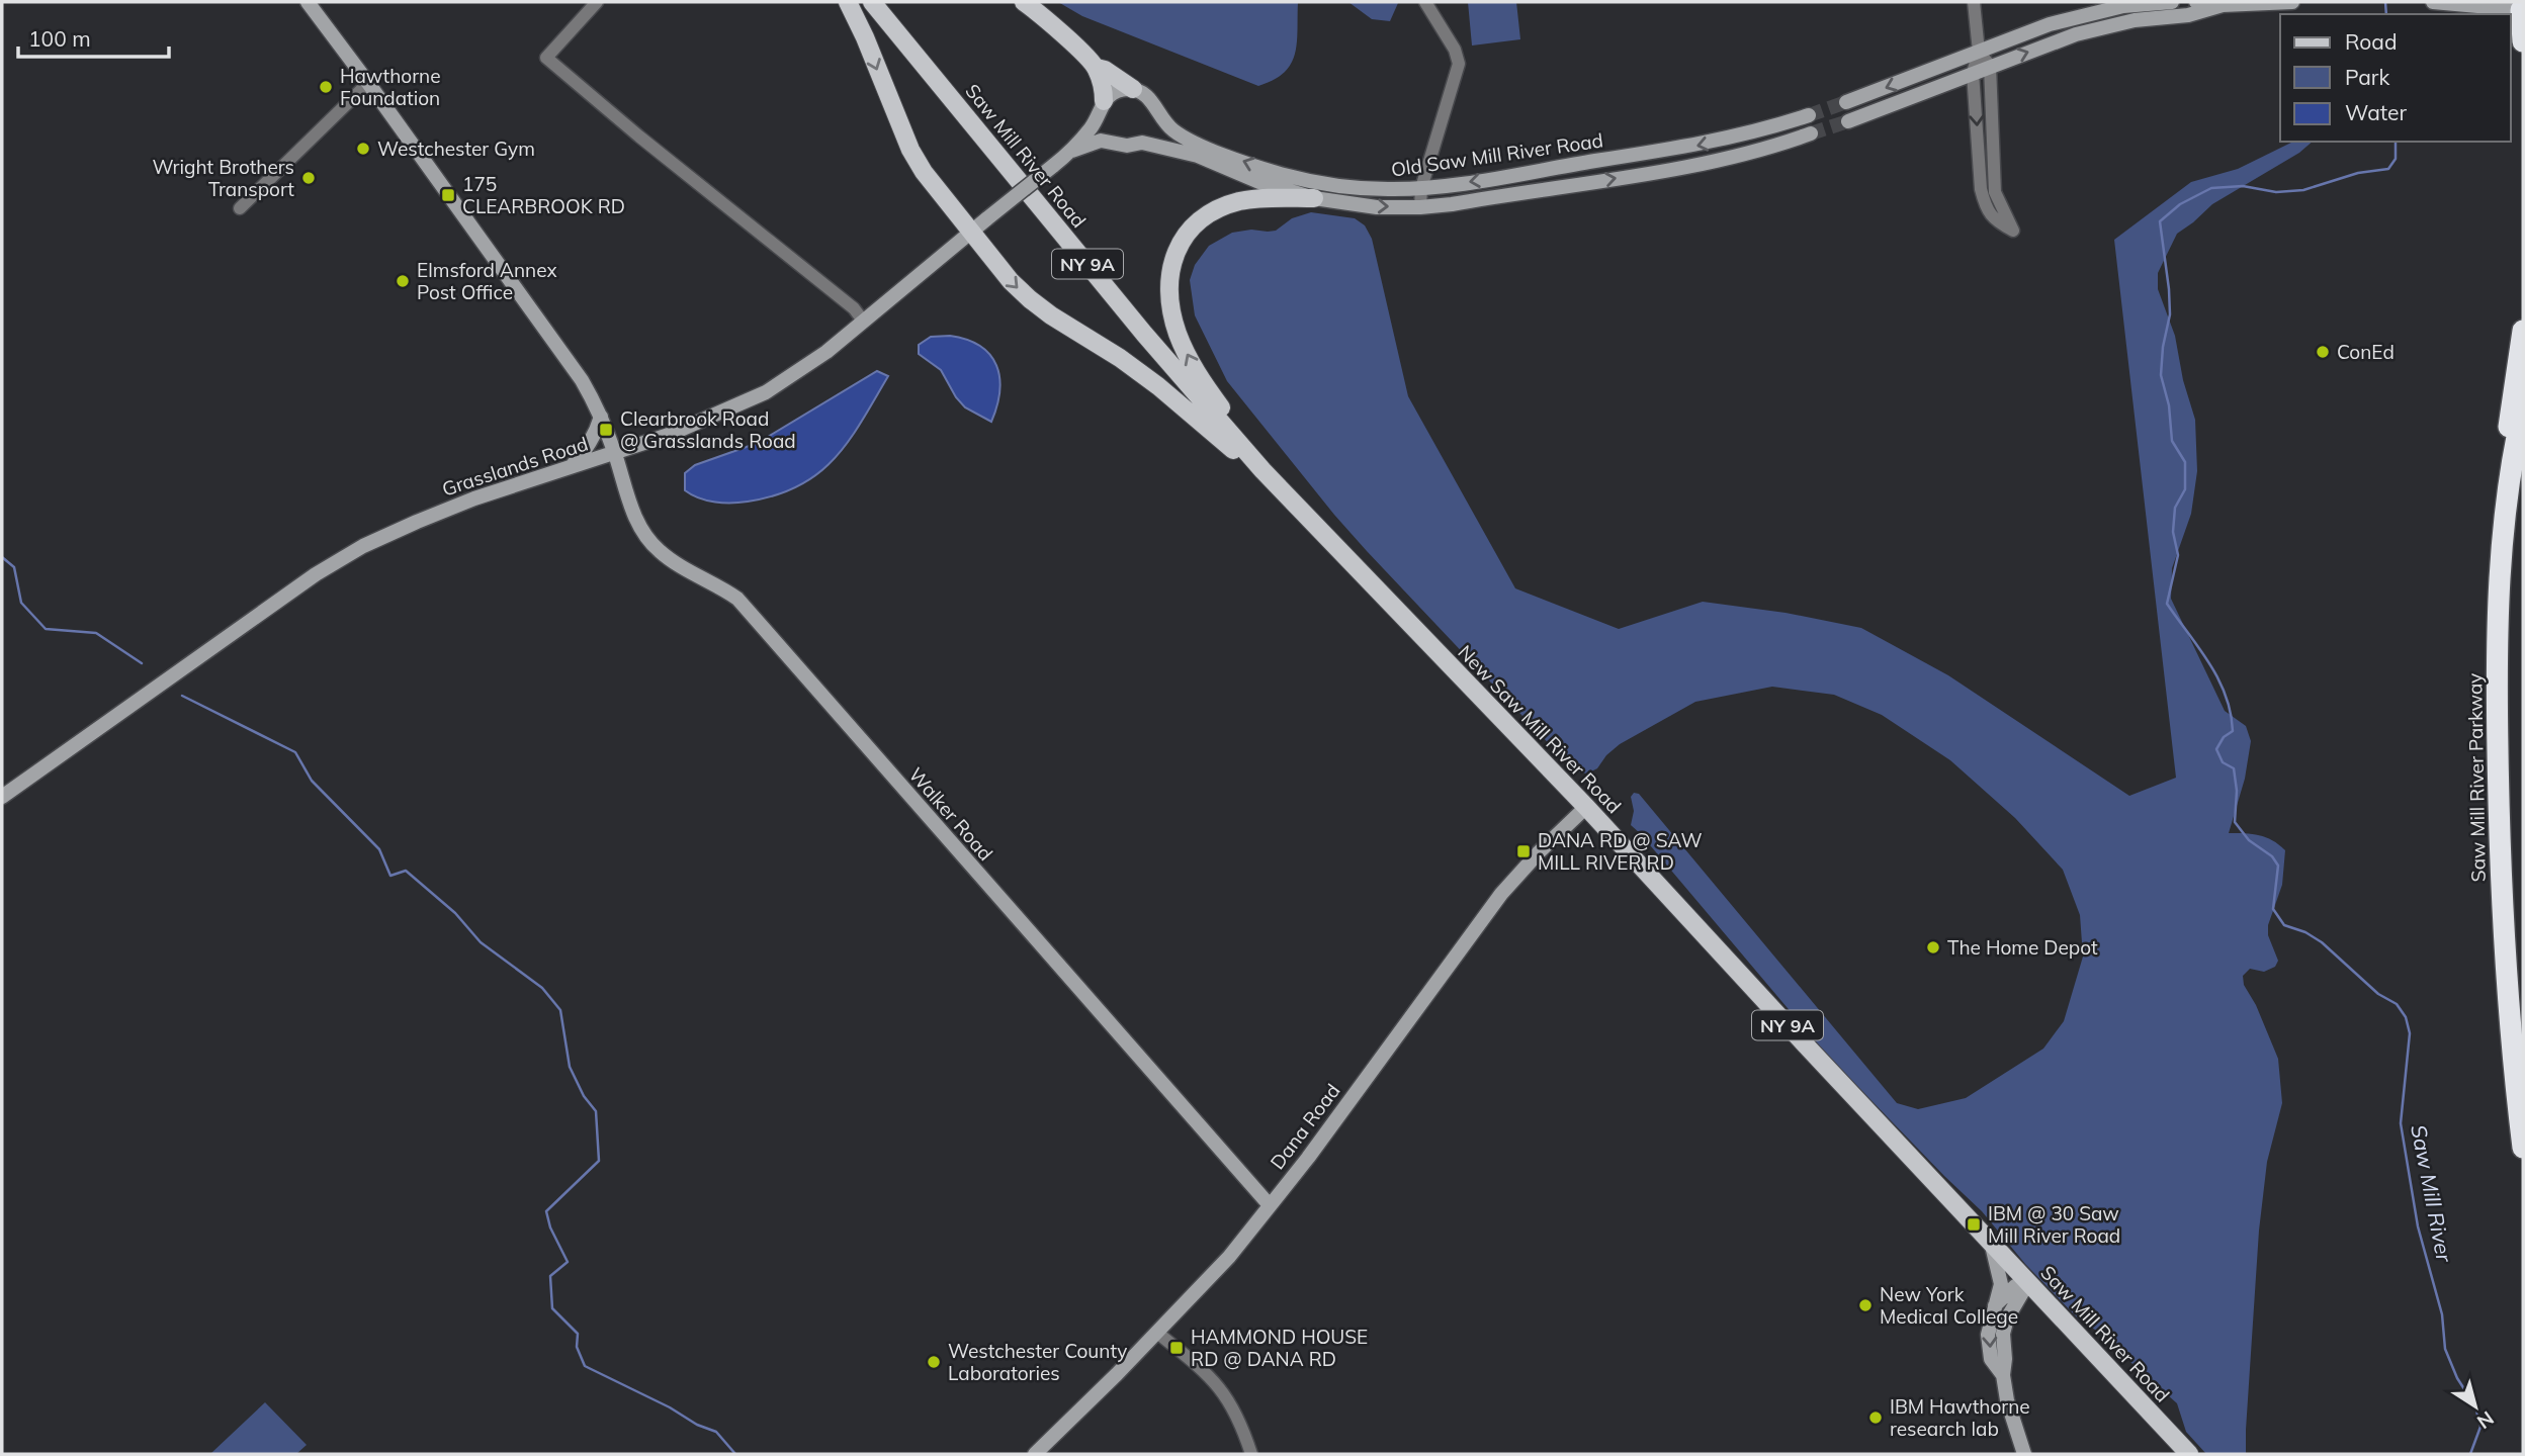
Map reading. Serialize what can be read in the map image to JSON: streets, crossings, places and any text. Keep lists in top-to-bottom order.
{
  "streets": {
    "highway": ["Saw Mill River Parkway"],
    "main road": ["Saw Mill River Road", "NY 9A", "New Saw Mill River Road"],
    "street": [
      "Old Saw Mill River Road",
      "Grasslands Road",
      "Walker Road",
      "Dana Road"
    ]
  },
  "crossings": [
    ["Old Saw Mill River Road", "Grasslands Road"],
    ["Saw Mill River Road", "New Saw Mill River Road"],
    ["Grasslands Road", "Walker Road"],
    ["New Saw Mill River Road", "Dana Road"],
    ["Walker Road", "Dana Road"]
  ],
  "water": ["Saw Mill River"],
  "places": {
    "other": [
      "Hawthorne Foundation",
      "Westchester Gym",
      "Wright Brothers Transport",
      "Elmsford Annex Post Office",
      "ConEd",
      "The Home Depot",
      "New York Medical College",
      "Westchester County Laboratories",
      "IBM Hawthorne research lab"
    ],
    "transit": [
      "175 CLEARBROOK RD",
      "Clearbrook Road @ Grasslands Road",
      "DANA RD @ SAW MILL RIVER RD",
      "IBM @ 30 Saw Mill River Road",
      "HAMMOND HOUSE RD @ DANA RD"
    ]
  },
  "legend": ["Road", "Park", "Water"],
  "scale_bar": "100 m",
  "north": "bottom right"
}
